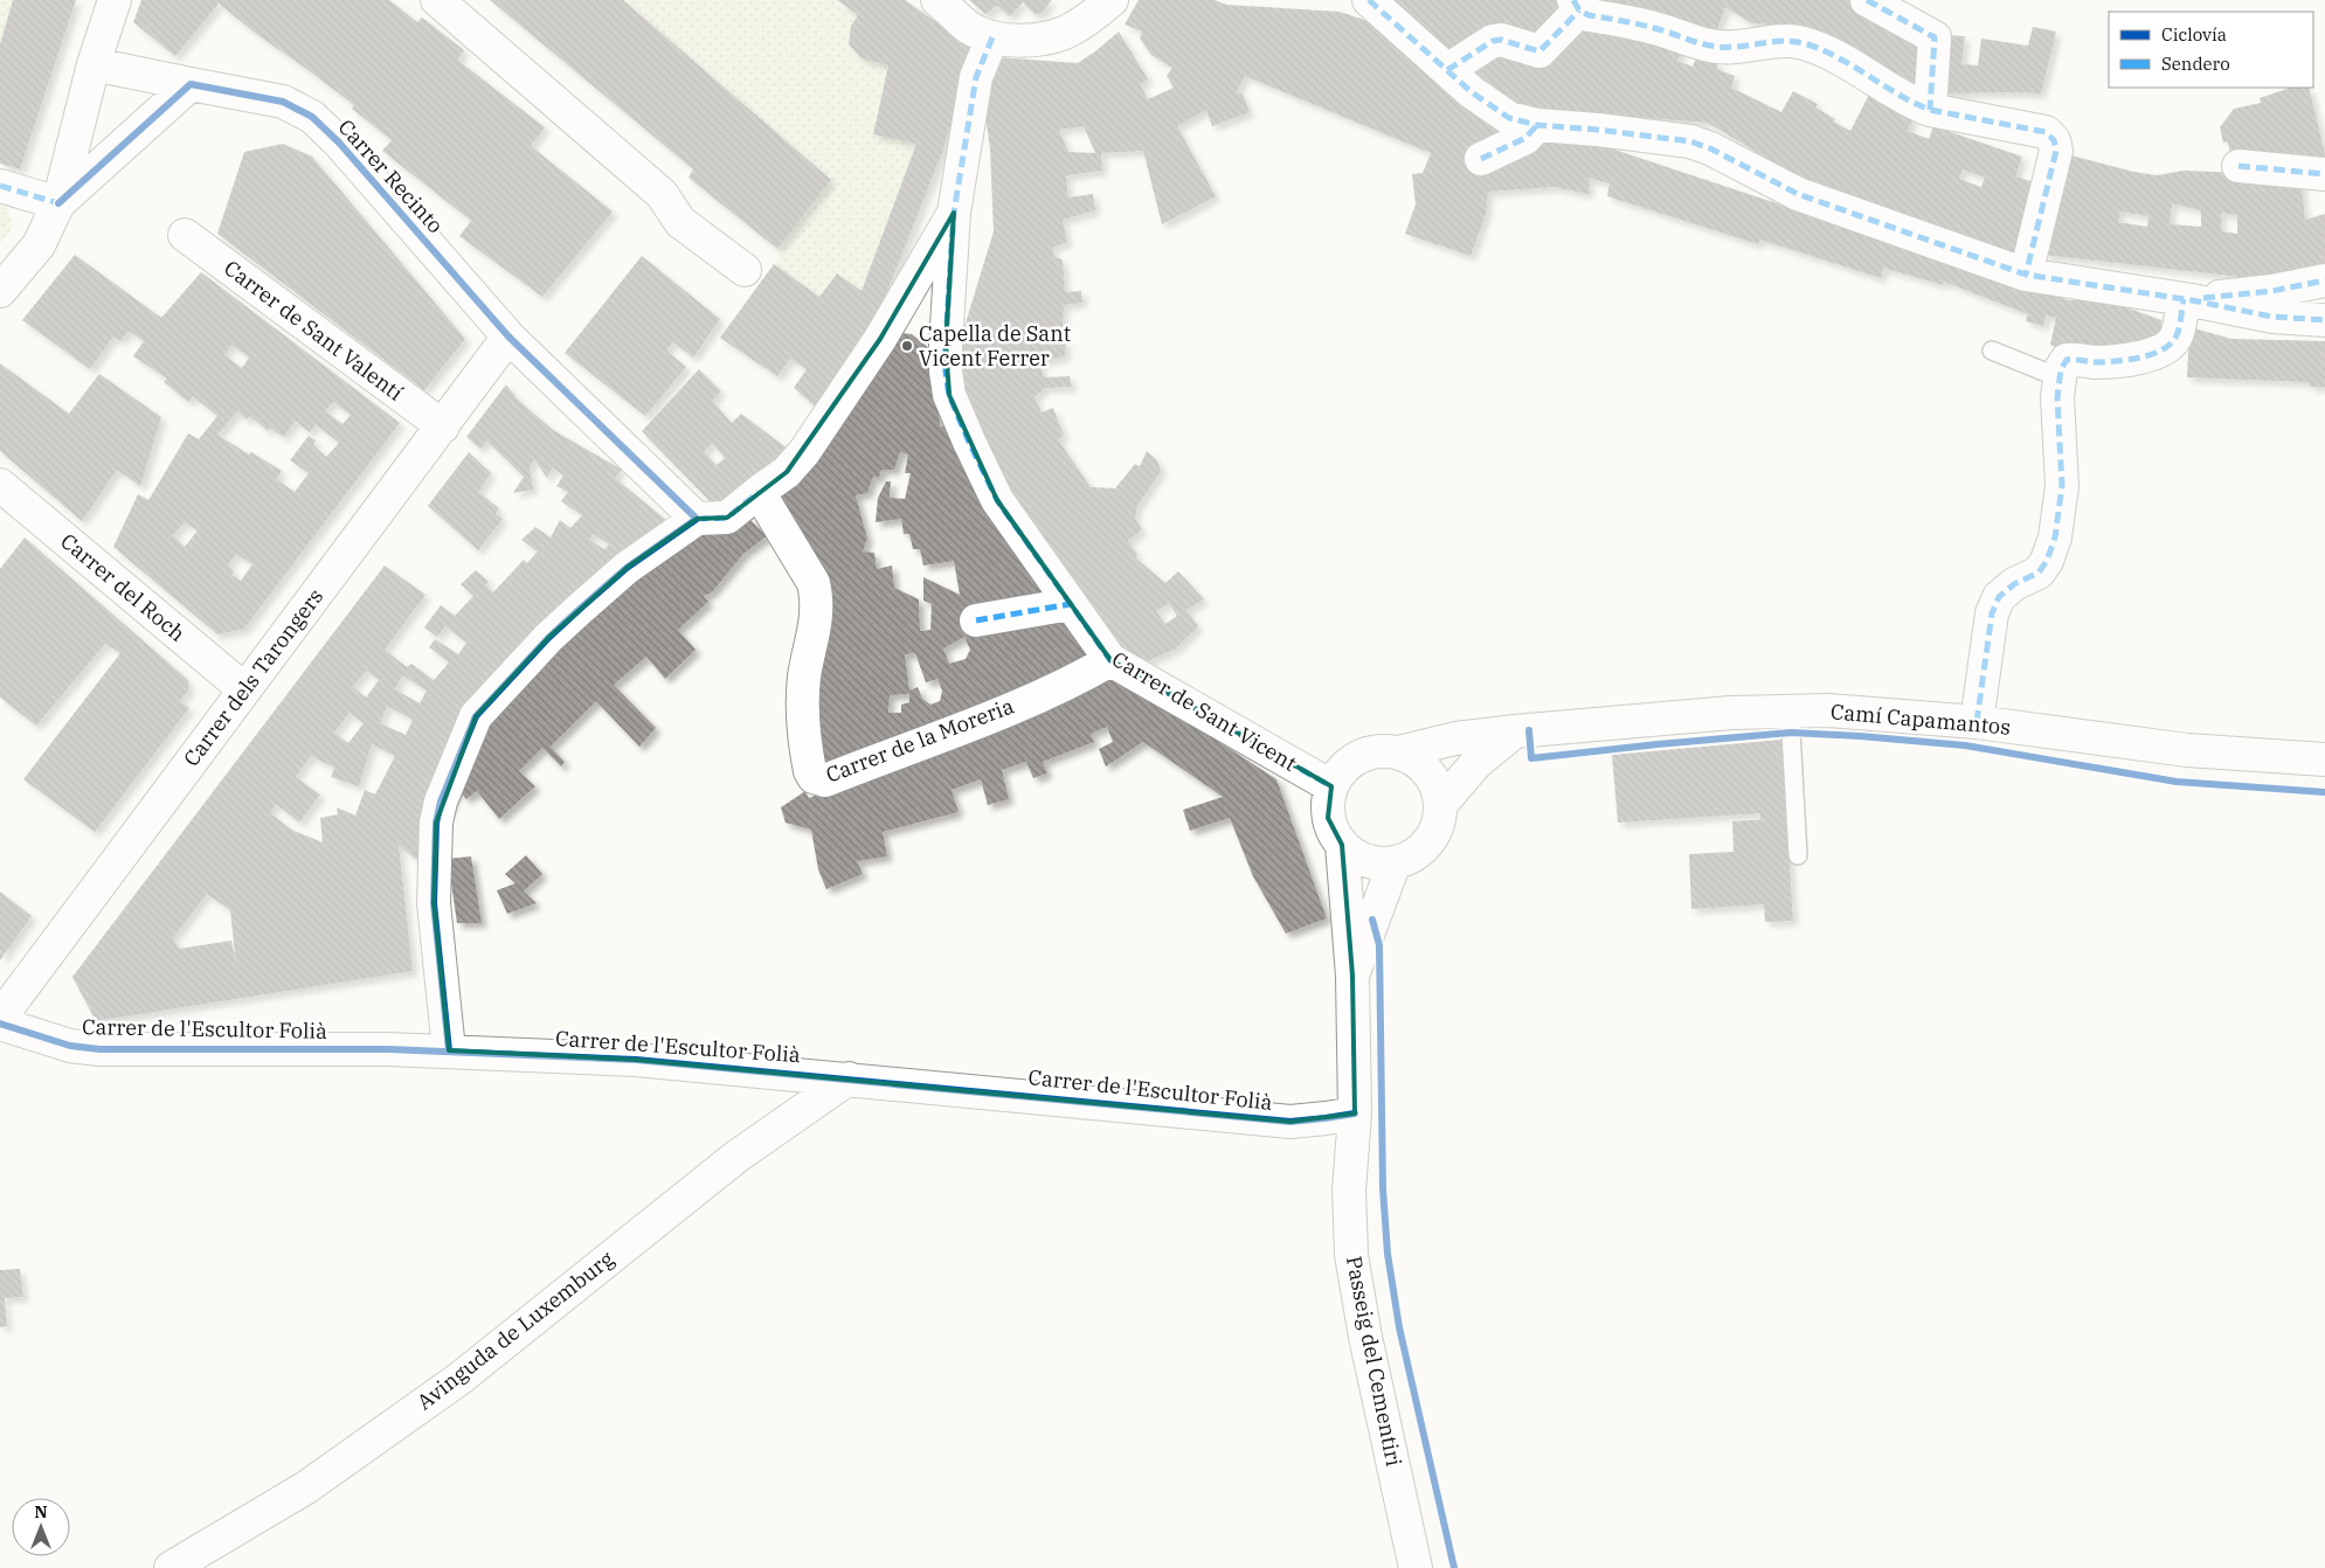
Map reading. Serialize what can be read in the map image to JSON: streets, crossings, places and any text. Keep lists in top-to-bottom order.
{
  "streets": {
    "street": [
      "Carrer Recinto",
      "Carrer de Sant Valentí",
      "Carrer del Roch",
      "Carrer dels Tarongers",
      "Carrer de Sant Vicent",
      "Camí Capamantos",
      "Carrer de la Moreria",
      "Carrer de l'Escultor Folià",
      "Avinguda de Luxemburg",
      "Passeig del Cementiri"
    ]
  },
  "crossings": [
    ["Carrer Recinto", "Carrer dels Tarongers"],
    ["Carrer de Sant Valentí", "Carrer dels Tarongers"],
    ["Carrer del Roch", "Carrer dels Tarongers"],
    ["Carrer de Sant Vicent", "Camí Capamantos"],
    ["Carrer de Sant Vicent", "Carrer de la Moreria"],
    ["Carrer de Sant Vicent", "Passeig del Cementiri"],
    ["Camí Capamantos", "Passeig del Cementiri"],
    ["Carrer de l'Escultor Folià", "Avinguda de Luxemburg"],
    ["Carrer de l'Escultor Folià", "Passeig del Cementiri"]
  ],
  "places": ["Capella de Sant Vicent Ferrer"],
  "legend": ["Ciclovía", "Sendero"],
  "north": "top"
}
